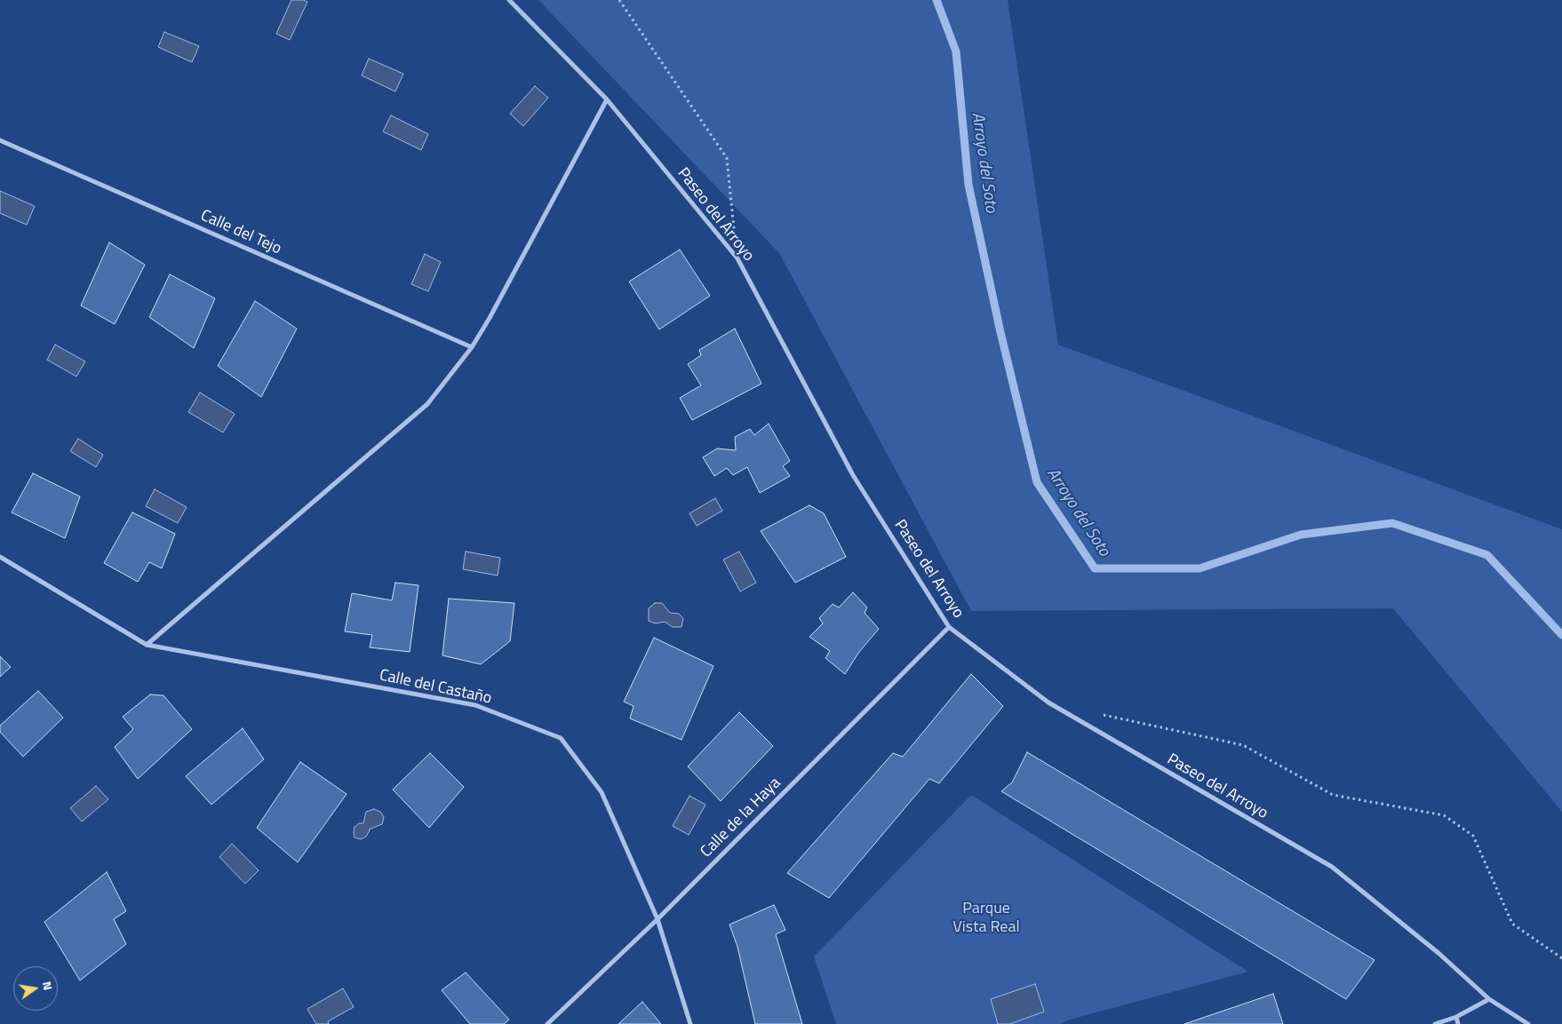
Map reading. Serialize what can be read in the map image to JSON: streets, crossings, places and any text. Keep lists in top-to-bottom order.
{
  "streets": {
    "street": [
      "Paseo del Arroyo",
      "Calle del Tejo",
      "Calle del Castaño",
      "Calle de la Haya"
    ]
  },
  "crossings": [
    ["Paseo del Arroyo", "Calle de la Haya"],
    ["Calle del Castaño", "Calle de la Haya"]
  ],
  "water": ["Arroyo del Soto"],
  "parks": ["Parque Vista Real"],
  "north": "right"
}
